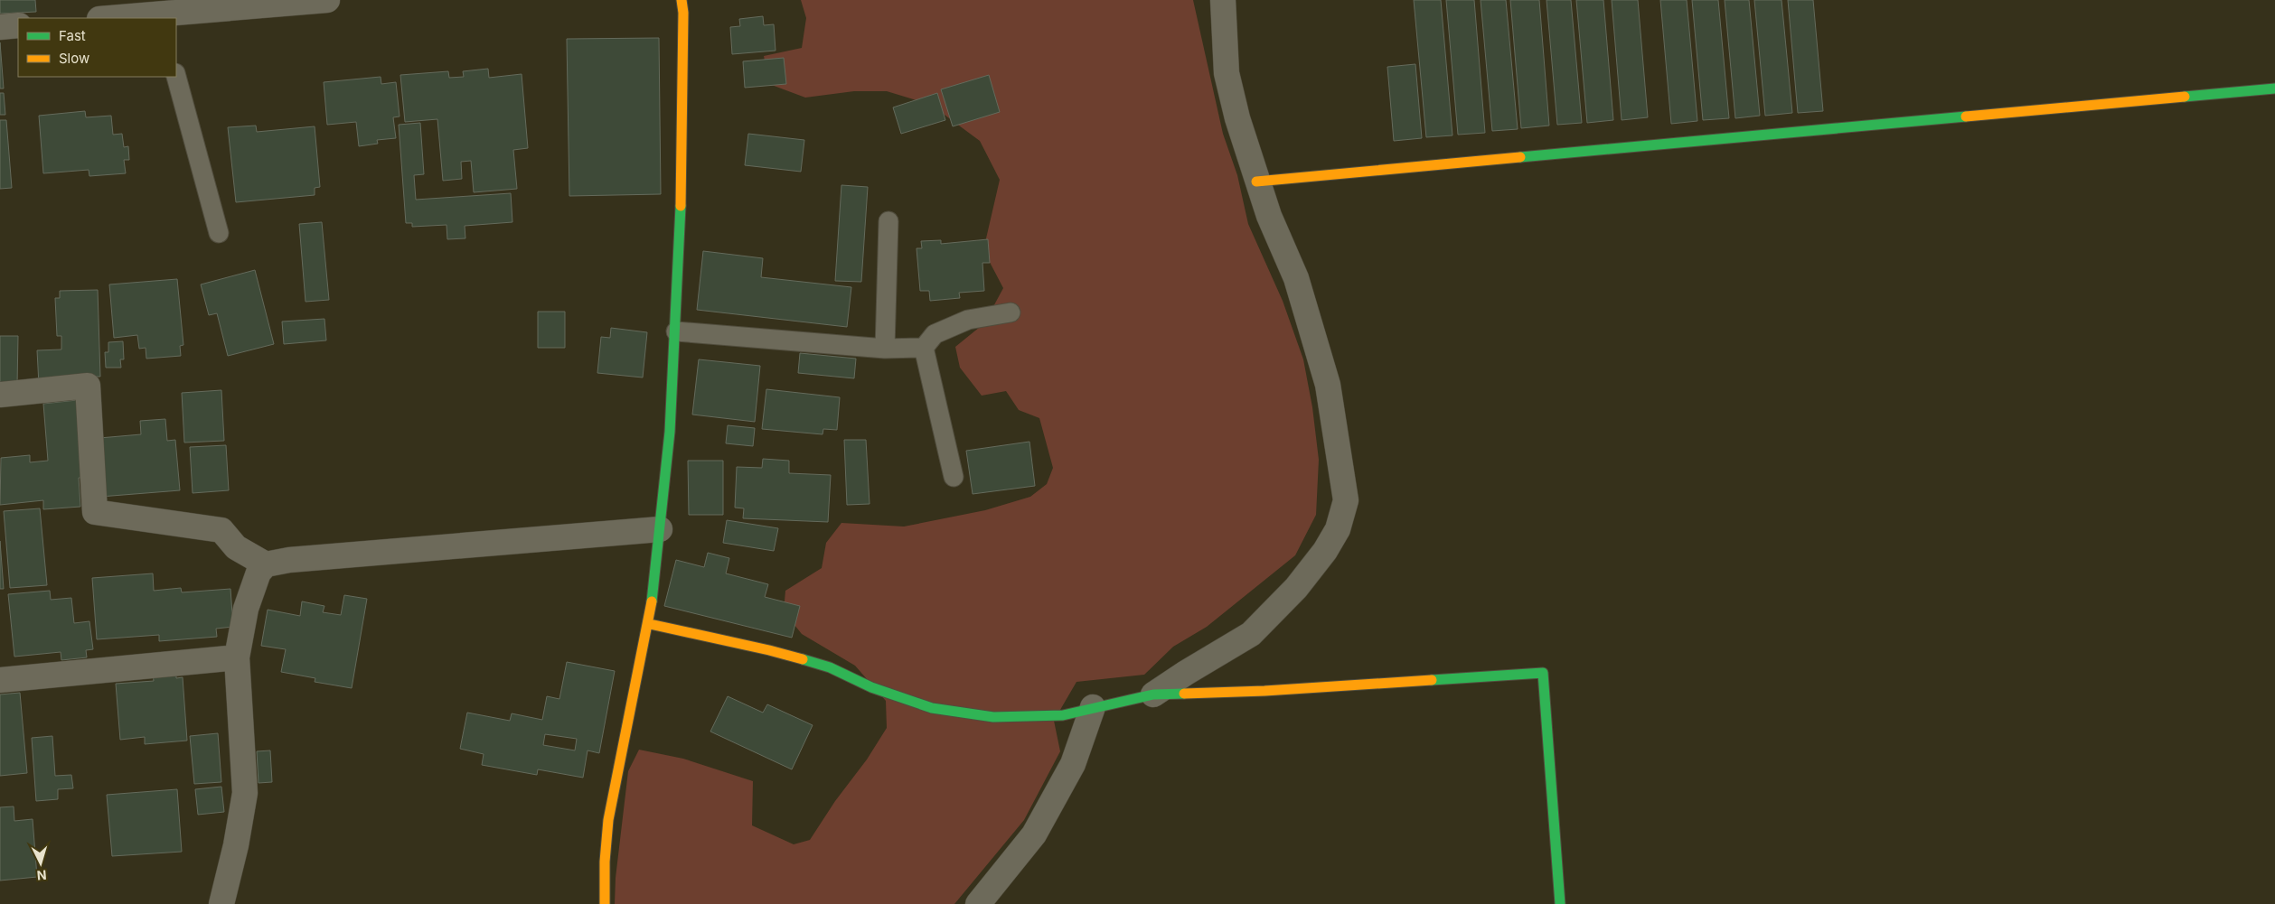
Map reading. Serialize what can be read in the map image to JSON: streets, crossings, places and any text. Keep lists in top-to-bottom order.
{
  "legend": ["Fast", "Slow"],
  "north": "bottom"
}
